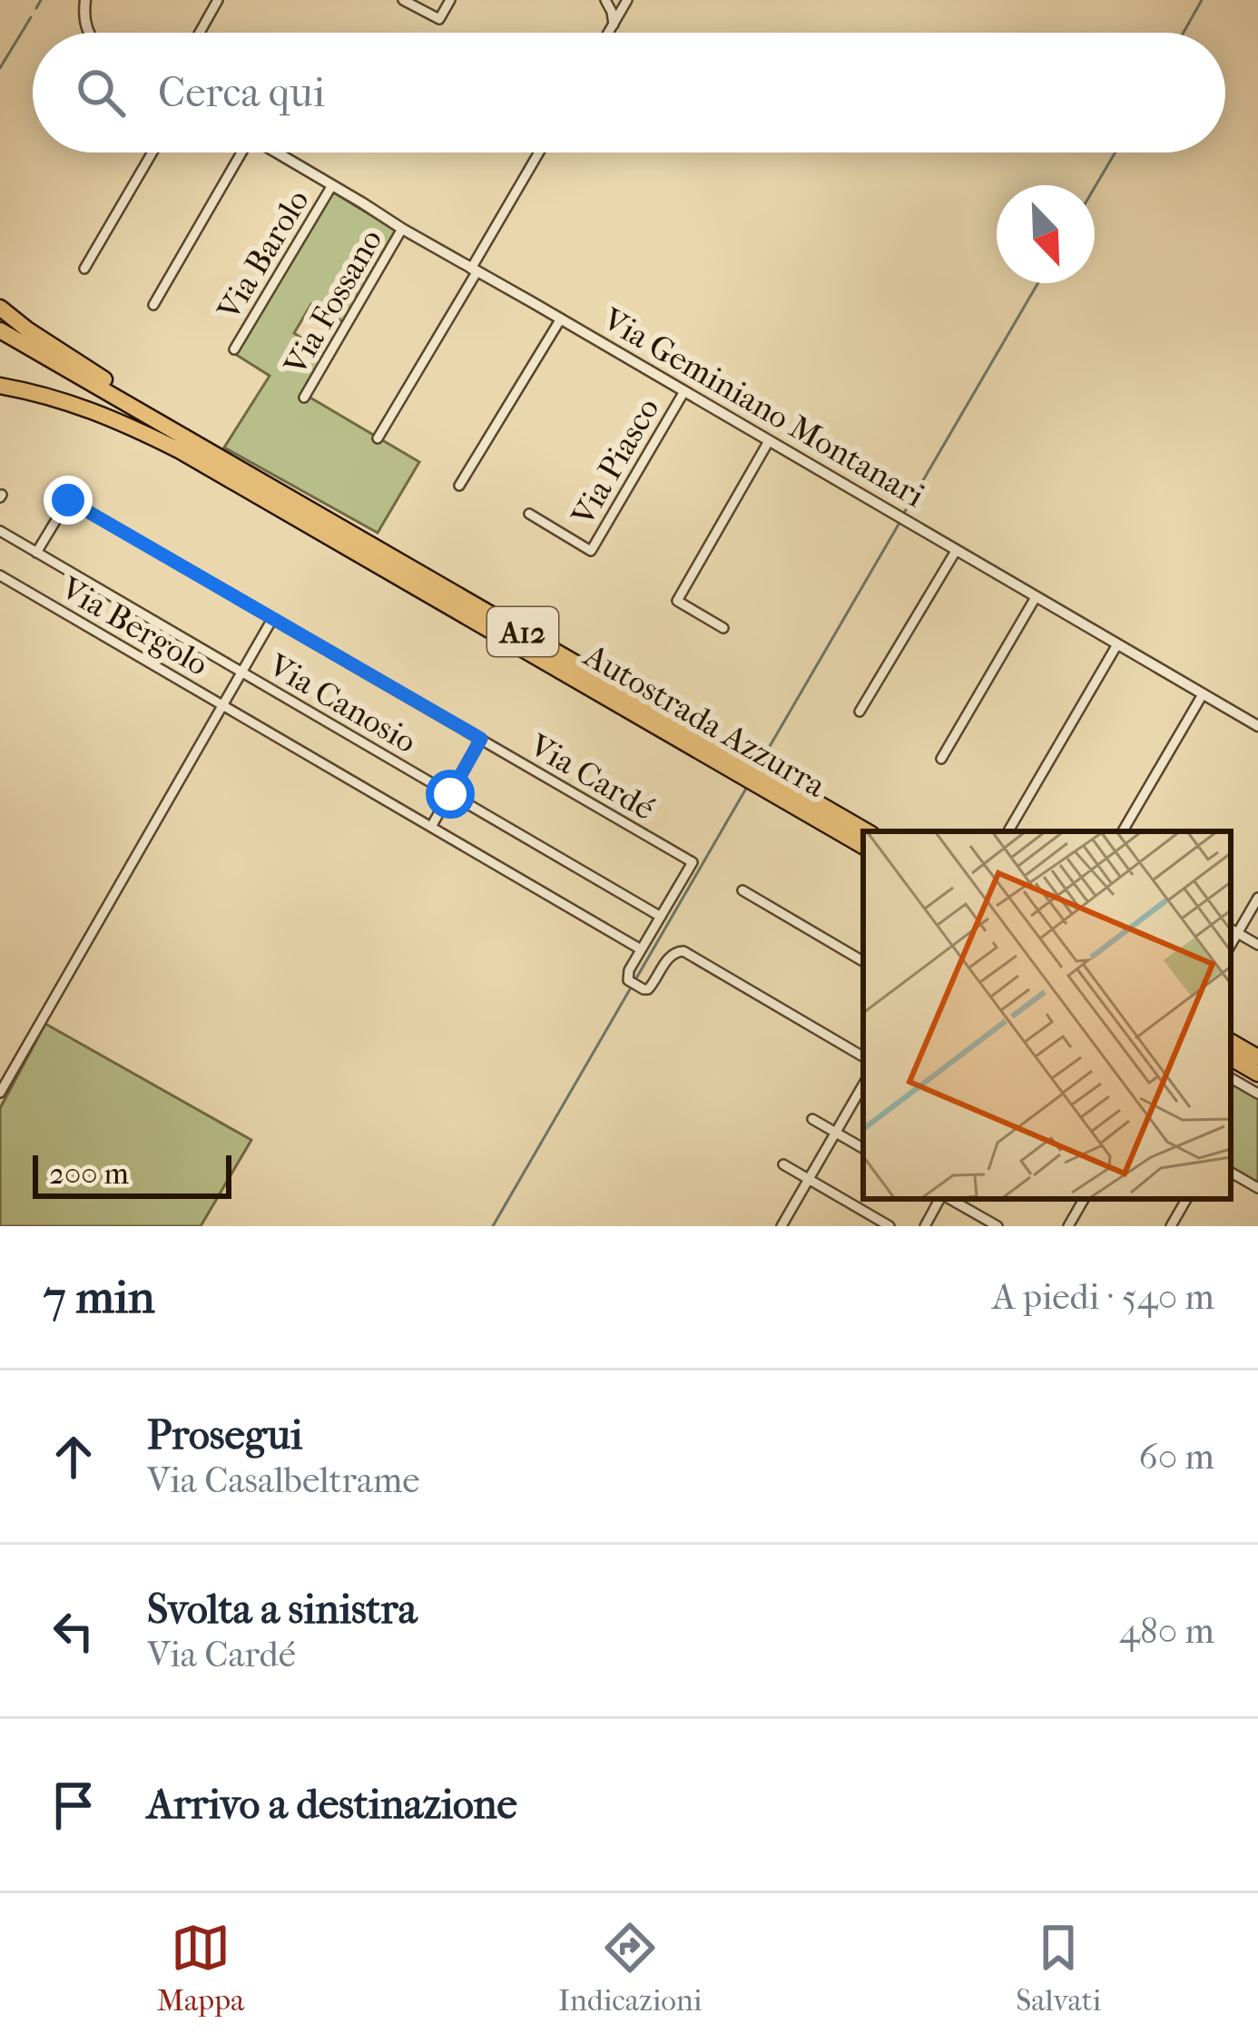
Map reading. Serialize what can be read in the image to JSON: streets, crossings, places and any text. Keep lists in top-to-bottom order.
{
  "streets": {
    "highway": ["A12", "Autostrada Azzurra"],
    "street": [
      "Via Barolo",
      "Via Fossano",
      "Via Geminiano Montanari",
      "Via Piasco",
      "Via Bergolo",
      "Via Canosio",
      "Via Cardé"
    ]
  },
  "crossings": [
    ["Via Barolo", "Via Geminiano Montanari"],
    ["Via Fossano", "Via Geminiano Montanari"],
    ["Via Geminiano Montanari", "Via Piasco"],
    ["Via Canosio", "Via Cardé"]
  ],
  "scale_bar": "200 m",
  "north": "bottom right",
  "page": {
    "search": "Cerca qui",
    "scale": "200 m",
    "heading": ["7 min", "A piedi · 540 m"],
    "list": [
      ["Prosegui", "Via Casalbeltrame", "60 m"],
      ["Svolta a sinistra", "Via Cardé", "480 m"],
      "Arrivo a destinazione"
    ],
    "nav": ["Mappa", "Indicazioni", "Salvati"]
  }
}
